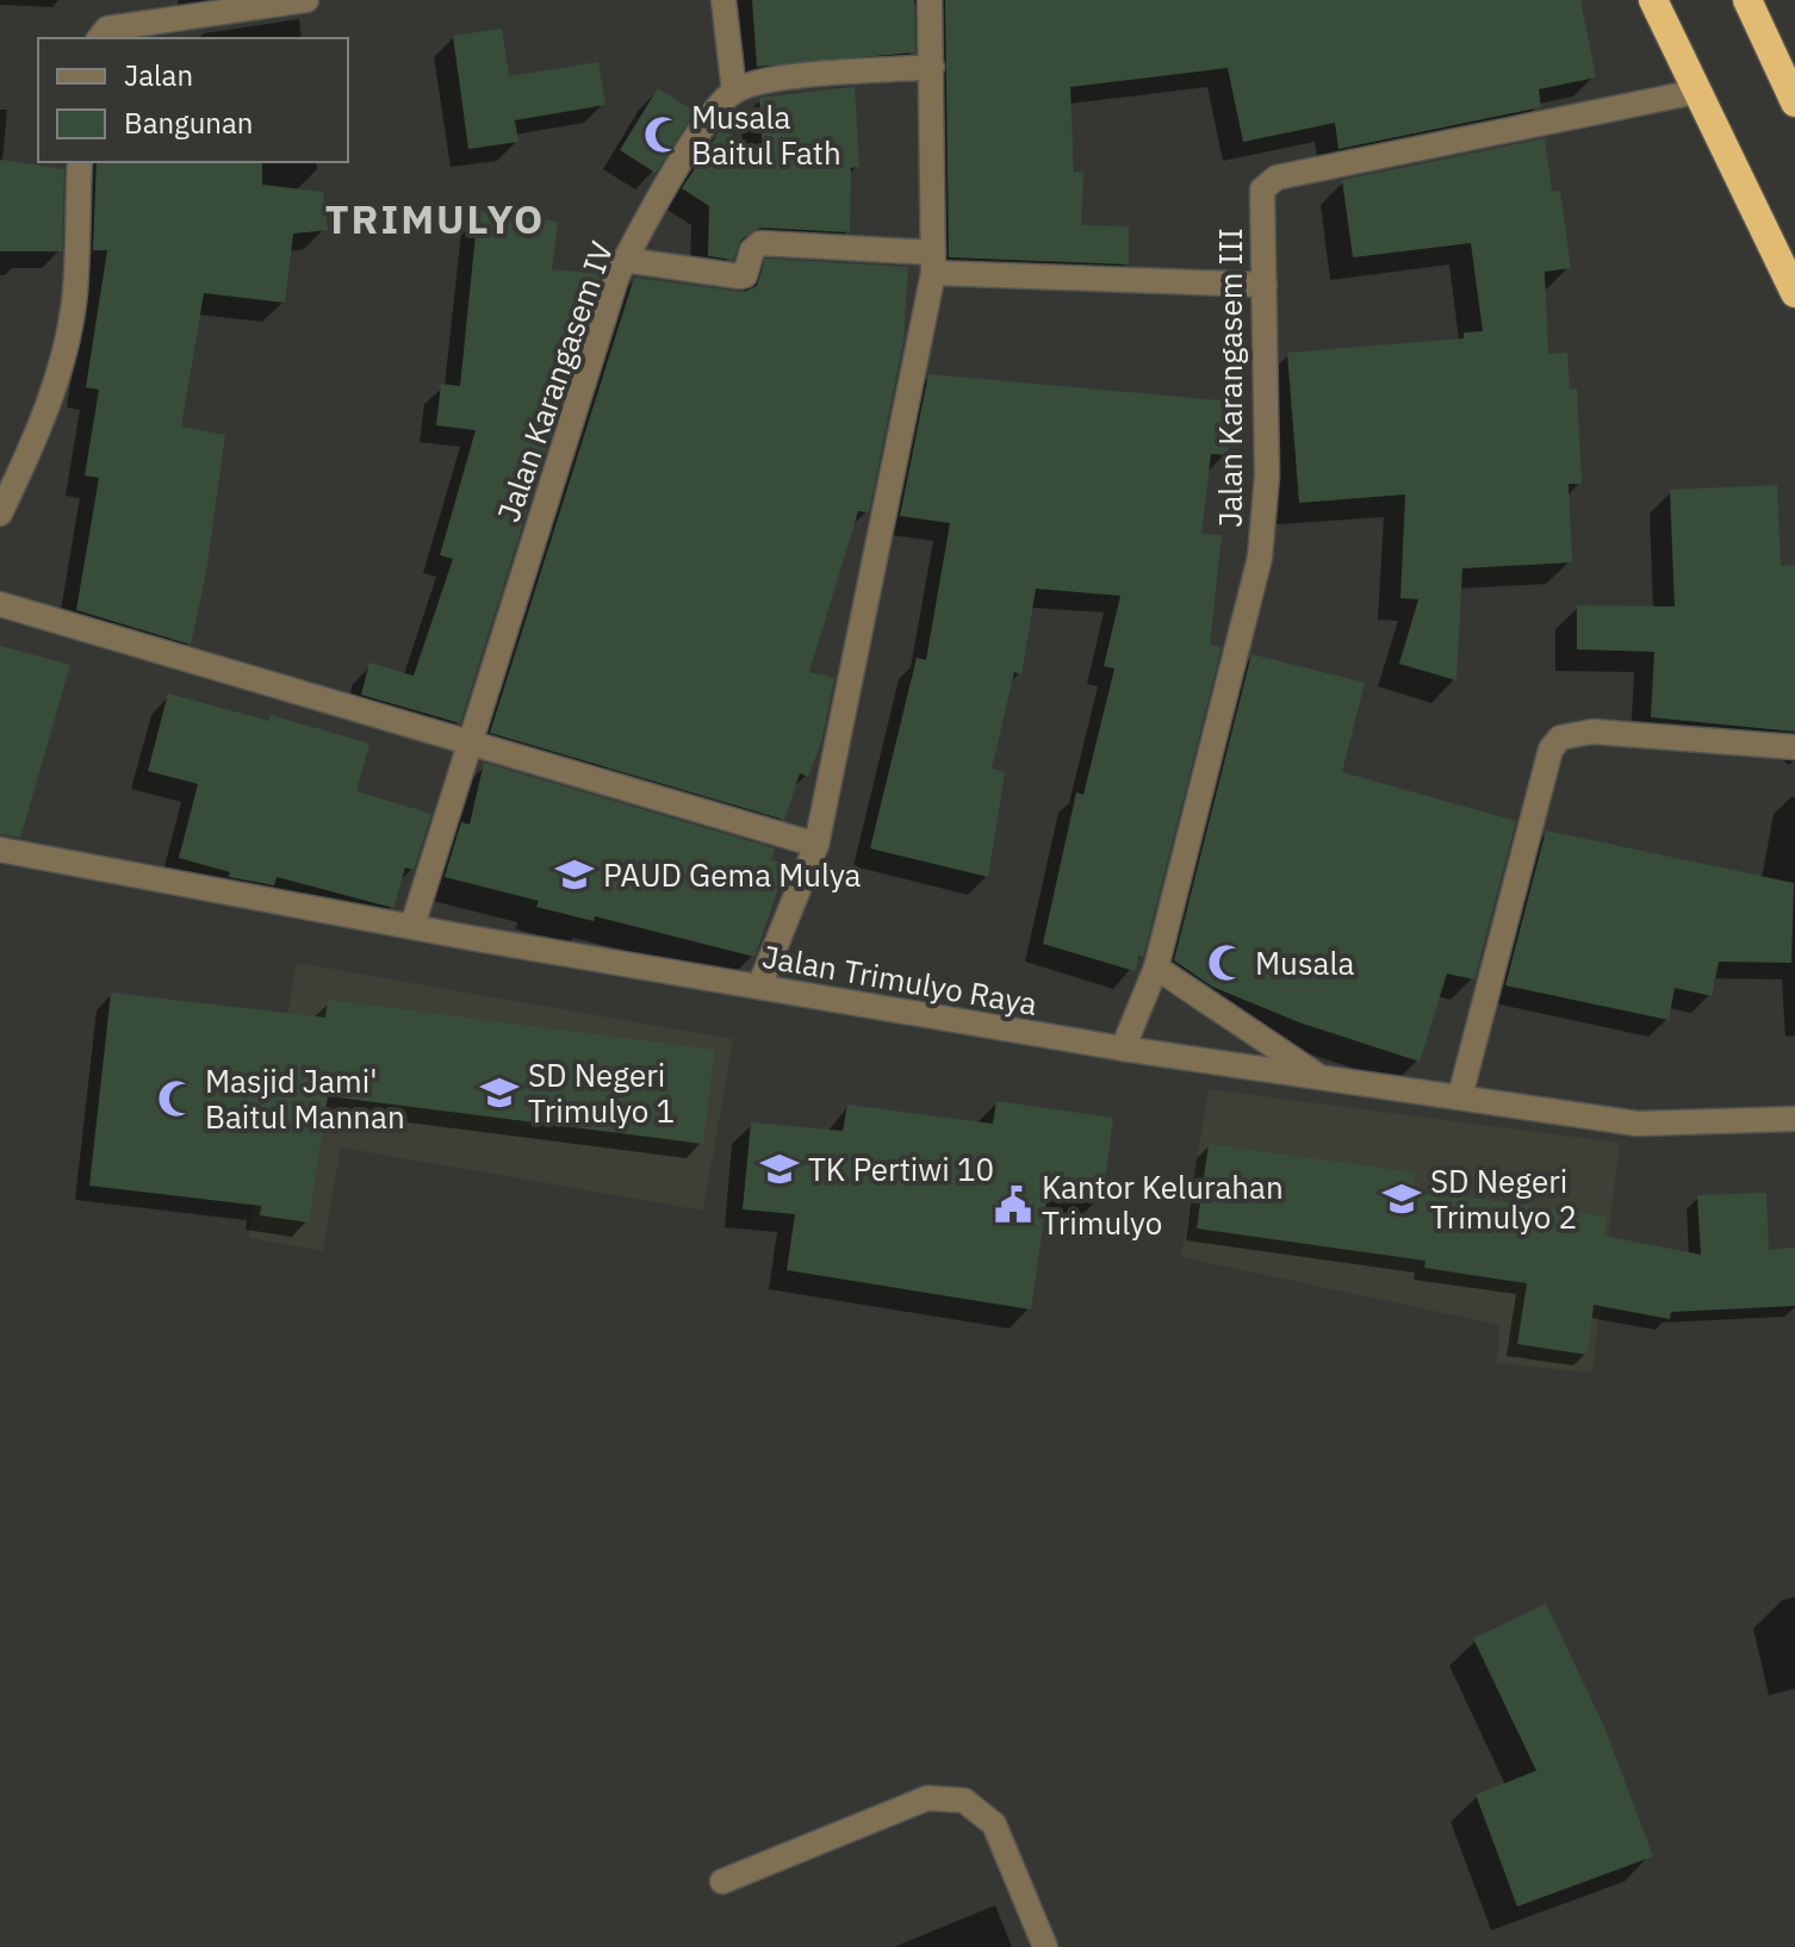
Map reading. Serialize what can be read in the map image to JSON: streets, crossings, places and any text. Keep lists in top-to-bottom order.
{
  "streets": {
    "street": ["Jalan Karangasem III", "Jalan Karangasem IV", "Jalan Trimulyo Raya"]
  },
  "crossings": [
    ["Jalan Karangasem III", "Jalan Trimulyo Raya"],
    ["Jalan Karangasem IV", "Jalan Trimulyo Raya"]
  ],
  "districts": ["TRIMULYO"],
  "places": {
    "mosque": ["Musala Baitul Fath", "Musala", "Masjid Jami' Baitul Mannan"],
    "school or university": [
      "PAUD Gema Mulya",
      "SD Negeri Trimulyo 1",
      "TK Pertiwi 10",
      "SD Negeri Trimulyo 2"
    ],
    "public building": ["Kantor Kelurahan Trimulyo"]
  },
  "legend": ["Jalan", "Bangunan"]
}
